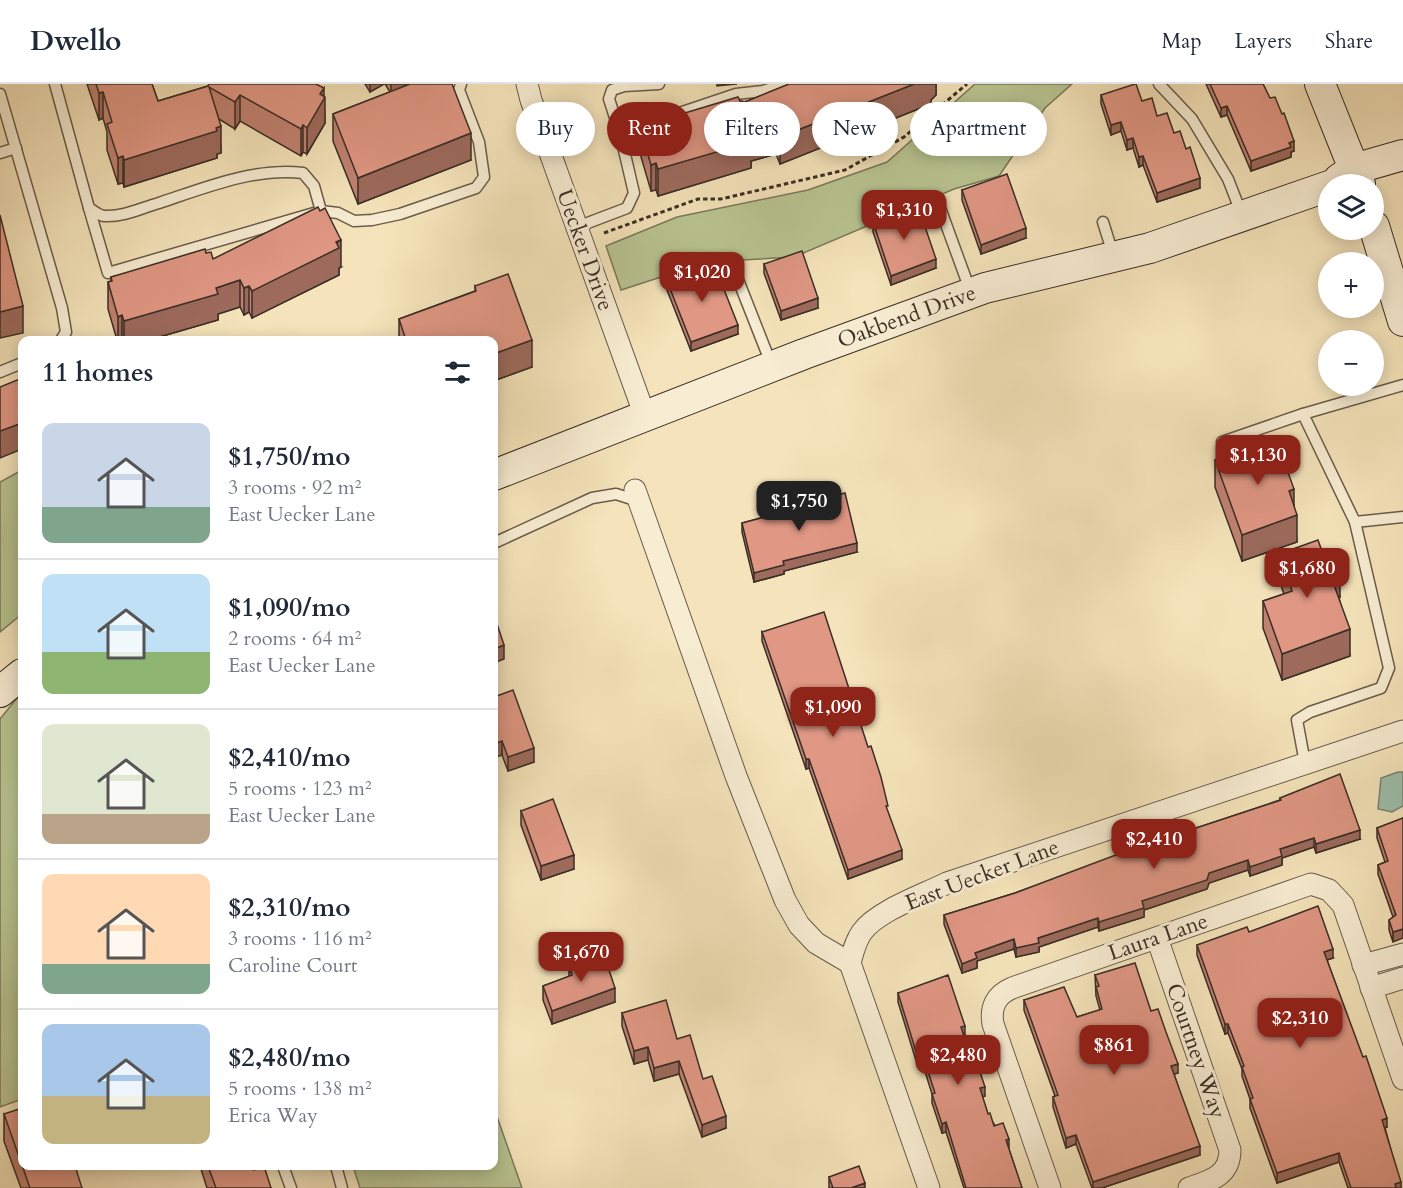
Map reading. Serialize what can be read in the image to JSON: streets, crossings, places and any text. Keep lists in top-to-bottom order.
{
  "streets": {
    "street": [
      "Uecker Drive",
      "Oakbend Drive",
      "East Uecker Lane",
      "Laura Lane",
      "Courtney Way"
    ]
  },
  "crossings": [
    ["Uecker Drive", "Oakbend Drive"],
    ["Laura Lane", "Courtney Way"]
  ],
  "page": {
    "header": "Dwello",
    "nav": ["Map", "Layers", "Share"],
    "chip": [
      "Buy",
      "Rent",
      "Filters",
      "New",
      "Apartment"
    ],
    "map_buttons": ["+", "−"],
    "price": [
      "$1,310",
      "$1,020",
      "$1,130",
      "$1,750",
      "$1,680",
      "$1,090",
      "$2,410",
      "$1,670",
      "$2,310",
      "$861",
      "$2,480"
    ],
    "heading": "11 homes",
    "list": [
      {
        "name": "$1,750/mo",
        "note": "3 rooms · 92 m² · East Uecker Lane"
      },
      {
        "name": "$1,090/mo",
        "note": "2 rooms · 64 m² · East Uecker Lane"
      },
      {
        "name": "$2,410/mo",
        "note": "5 rooms · 123 m² · East Uecker Lane"
      },
      {
        "name": "$2,310/mo",
        "note": "3 rooms · 116 m² · Caroline Court"
      },
      {
        "name": "$2,480/mo",
        "note": "5 rooms · 138 m² · Erica Way"
      }
    ]
  }
}
